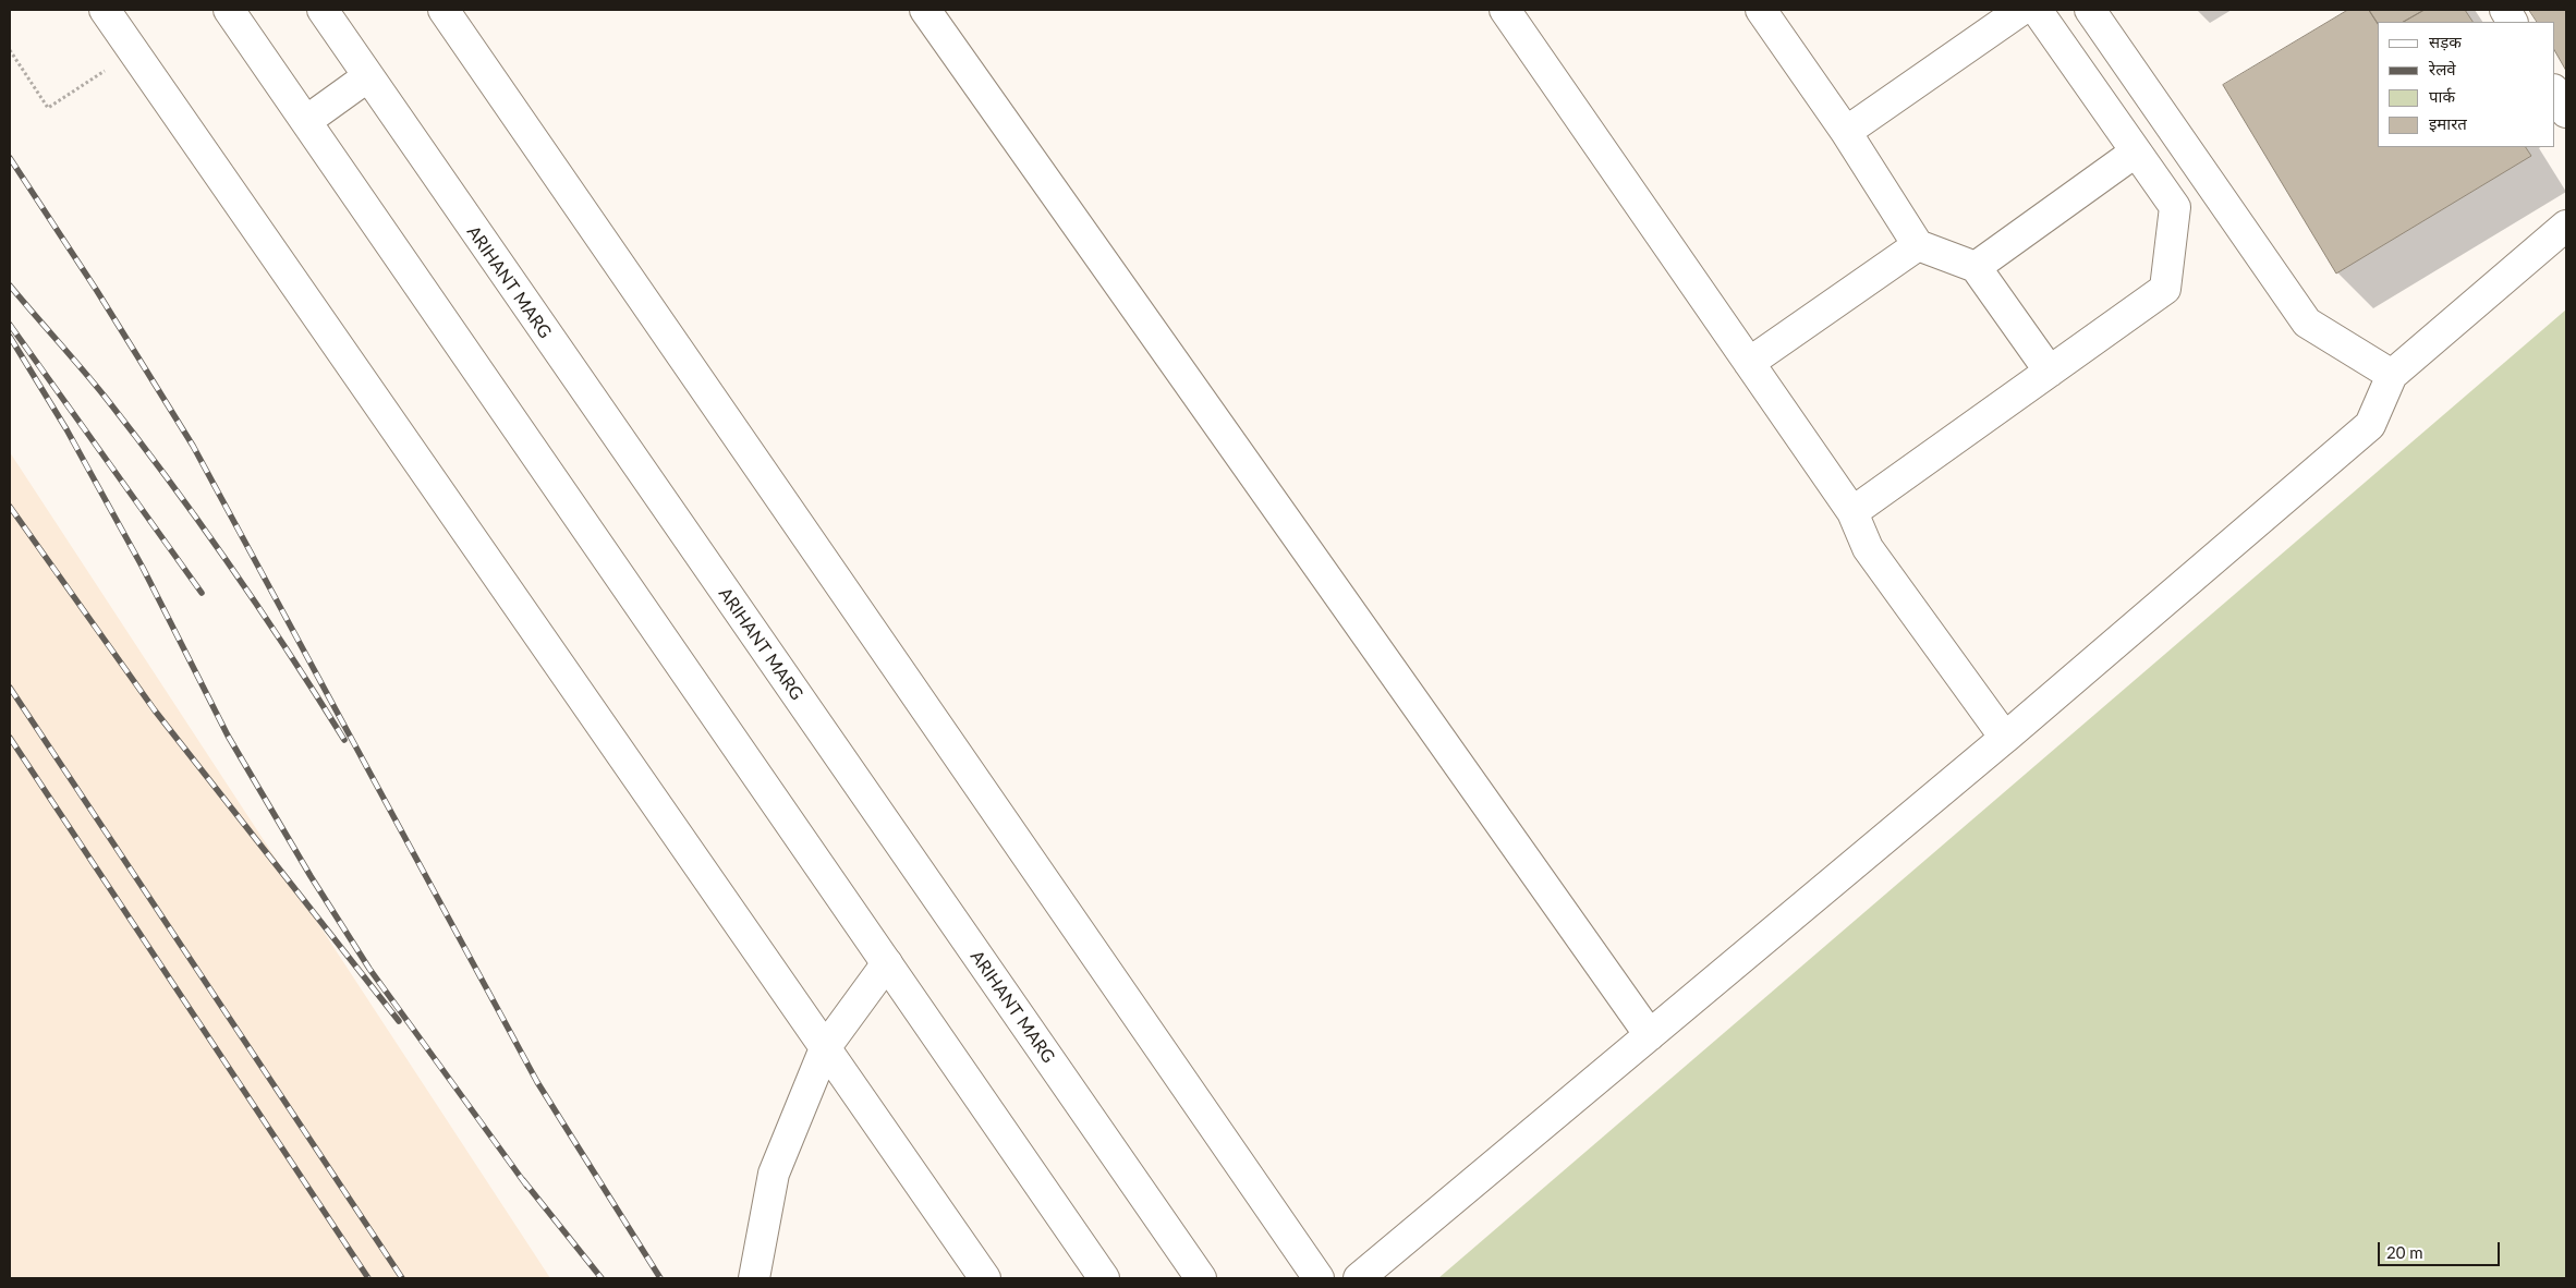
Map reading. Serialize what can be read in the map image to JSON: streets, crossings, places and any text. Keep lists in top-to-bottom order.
{
  "streets": {
    "street": ["ARIHANT MARG"]
  },
  "legend": [
    "सड़क",
    "रेलवे",
    "पार्क",
    "इमारत"
  ],
  "scale_bar": "20 m"
}
